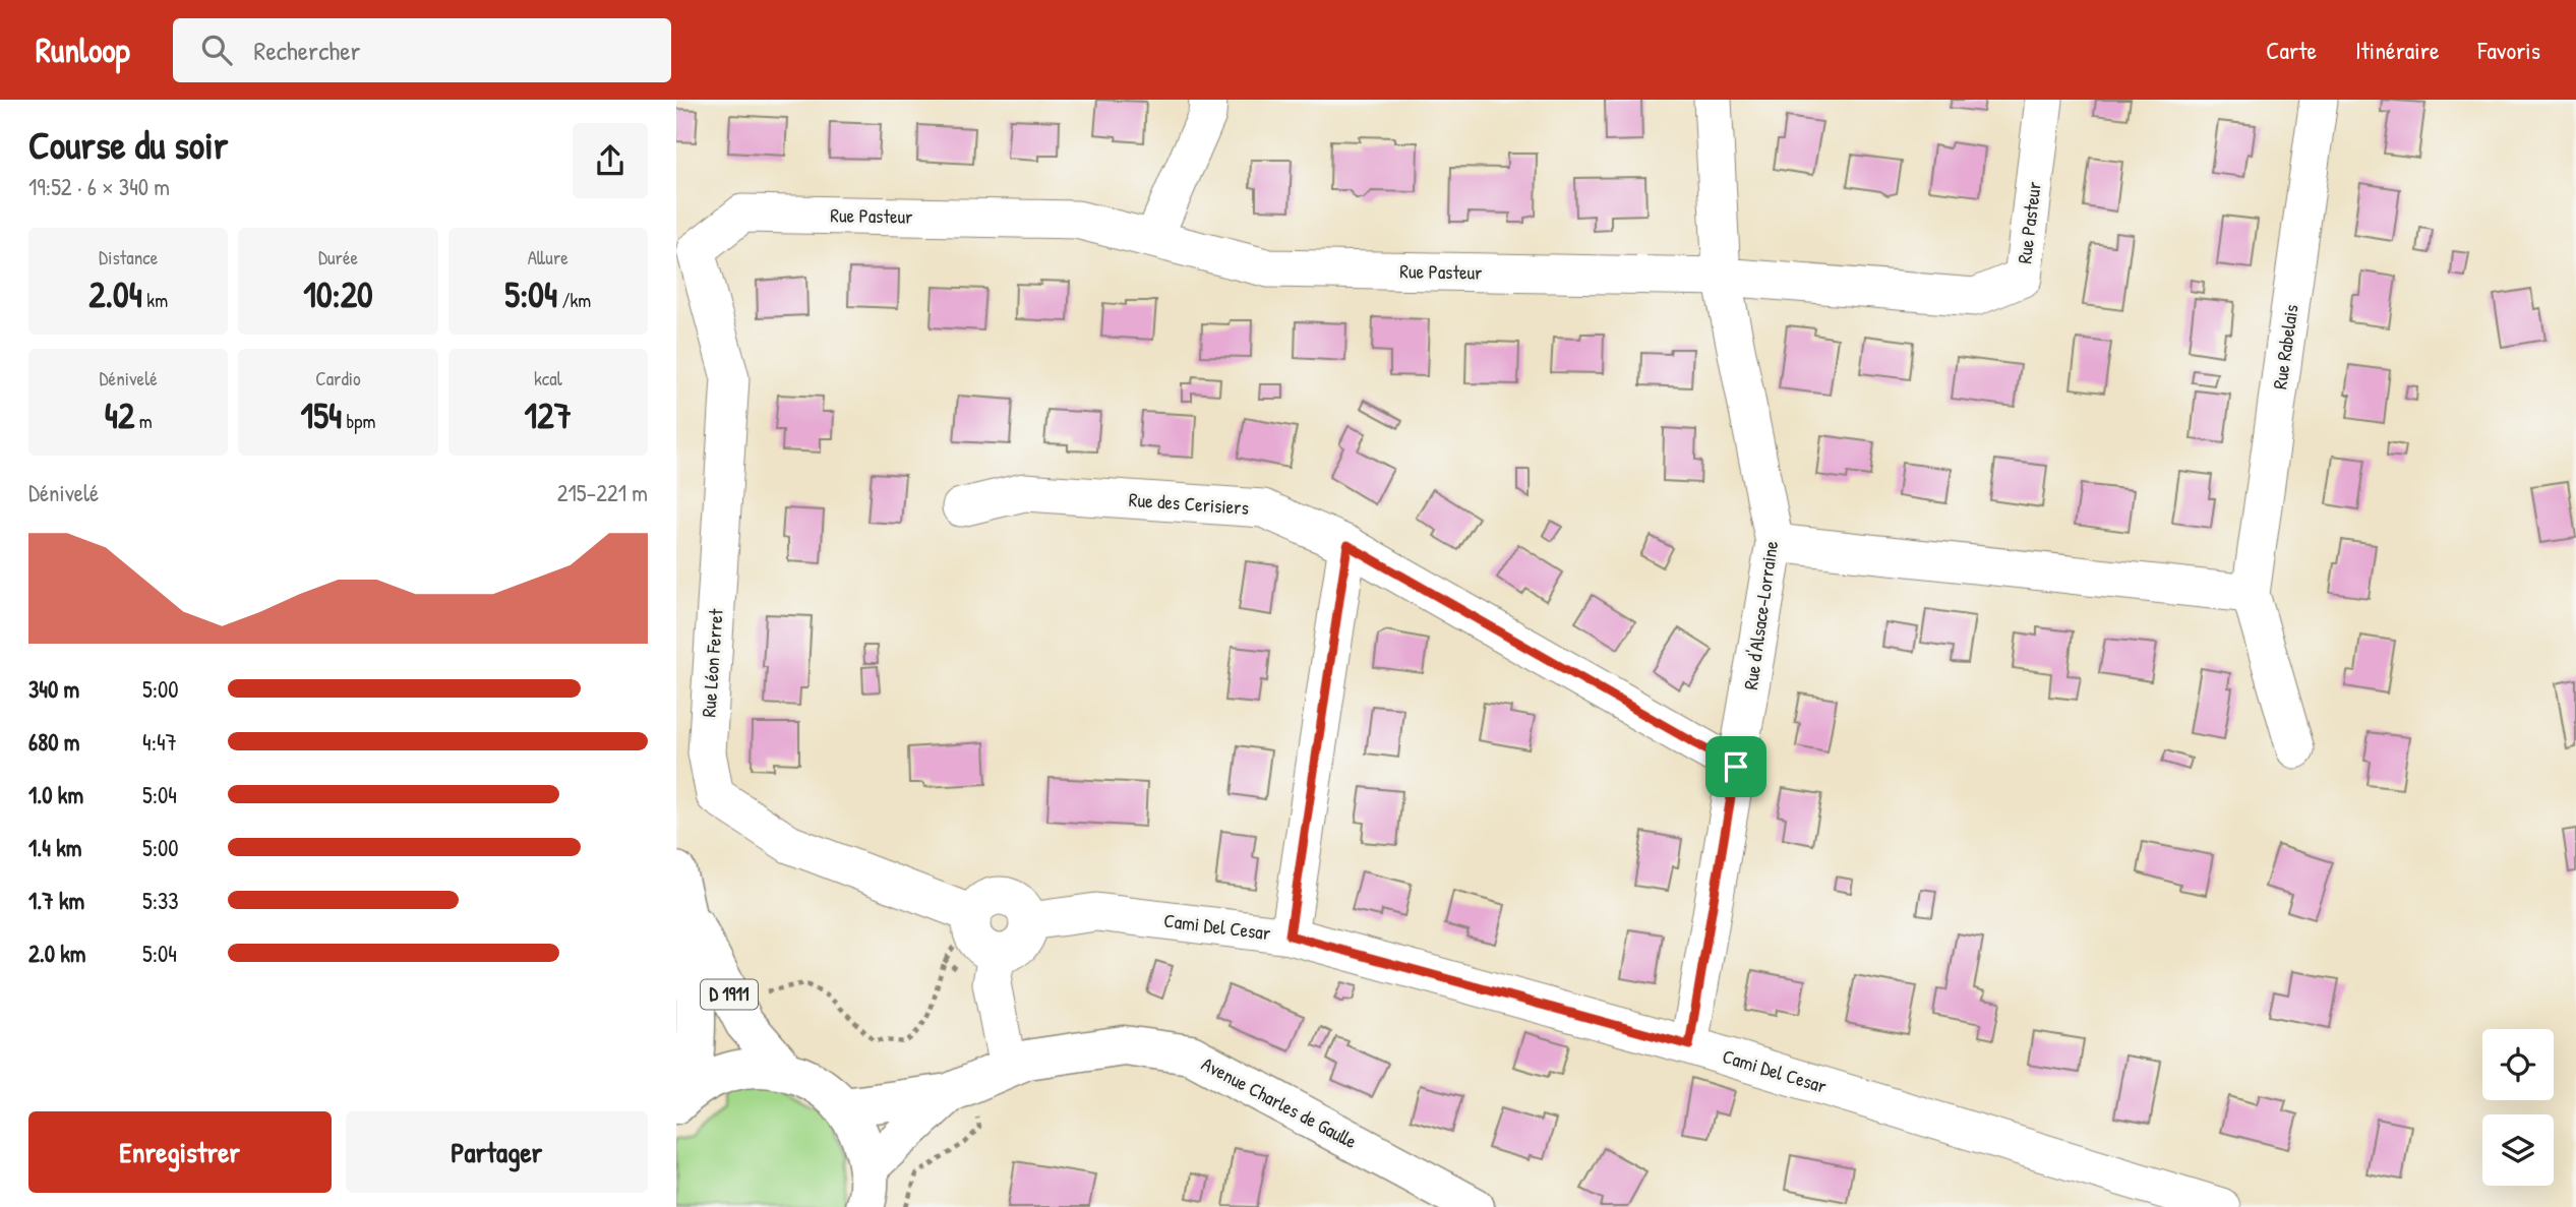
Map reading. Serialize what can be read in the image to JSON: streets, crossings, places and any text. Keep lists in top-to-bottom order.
{
  "streets": {
    "main road": ["D 1911", "Avenue Charles de Gaulle"],
    "street": [
      "Rue Pasteur",
      "Rue Rabelais",
      "Rue des Cerisiers",
      "Rue d'Alsace-Lorraine",
      "Rue Léon Ferret",
      "Cami Del Cesar"
    ]
  },
  "crossings": [
    ["Rue Pasteur", "Rue d'Alsace-Lorraine"],
    ["Rue Pasteur", "Rue Léon Ferret"],
    ["Rue des Cerisiers", "Rue d'Alsace-Lorraine"],
    ["Rue d'Alsace-Lorraine", "Cami Del Cesar"],
    ["Rue Léon Ferret", "Cami Del Cesar"]
  ],
  "page": {
    "header": "Runloop",
    "search": "Rechercher",
    "nav": ["Carte", "Itinéraire", "Favoris"],
    "heading": ["Course du soir", "19:52 · 6 × 340 m"],
    "stats": [
      ["Distance", "2.04 km"],
      ["Durée", "10:20"],
      ["Allure", "5:04 /km"],
      ["Dénivelé", "42 m"],
      ["Cardio", "154 bpm"],
      ["kcal", "127"]
    ],
    "chart": ["Dénivelé", "215–221 m"],
    "list": [
      {
        "name": "340 m",
        "note": "5:00"
      },
      {
        "name": "680 m",
        "note": "4:47"
      },
      {
        "name": "1.0 km",
        "note": "5:04"
      },
      {
        "name": "1.4 km",
        "note": "5:00"
      },
      {
        "name": "1.7 km",
        "note": "5:33"
      },
      {
        "name": "2.0 km",
        "note": "5:04"
      }
    ],
    "buttons": ["Enregistrer", "Partager"]
  }
}
